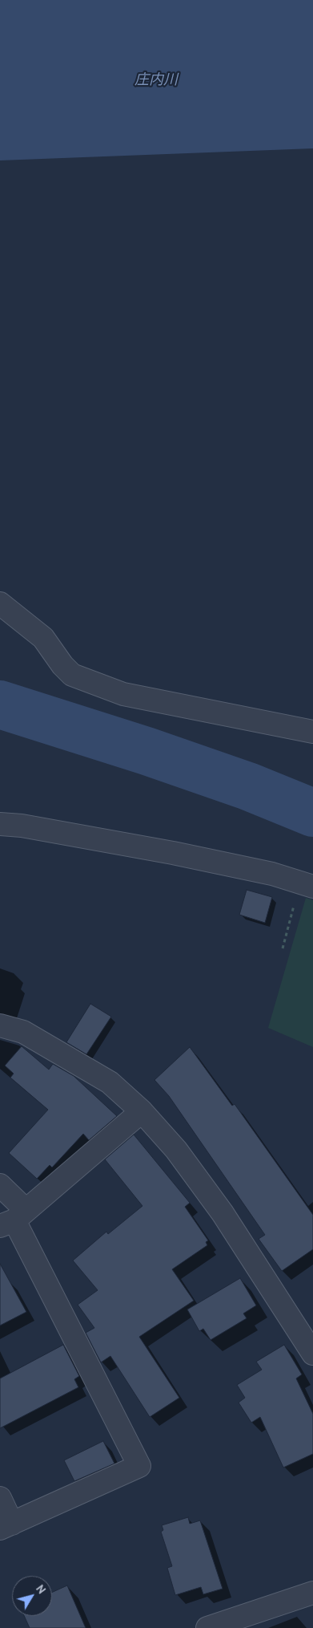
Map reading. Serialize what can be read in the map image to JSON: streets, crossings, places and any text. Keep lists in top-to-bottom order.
{
  "water": ["庄内川"],
  "north": "top right"
}
